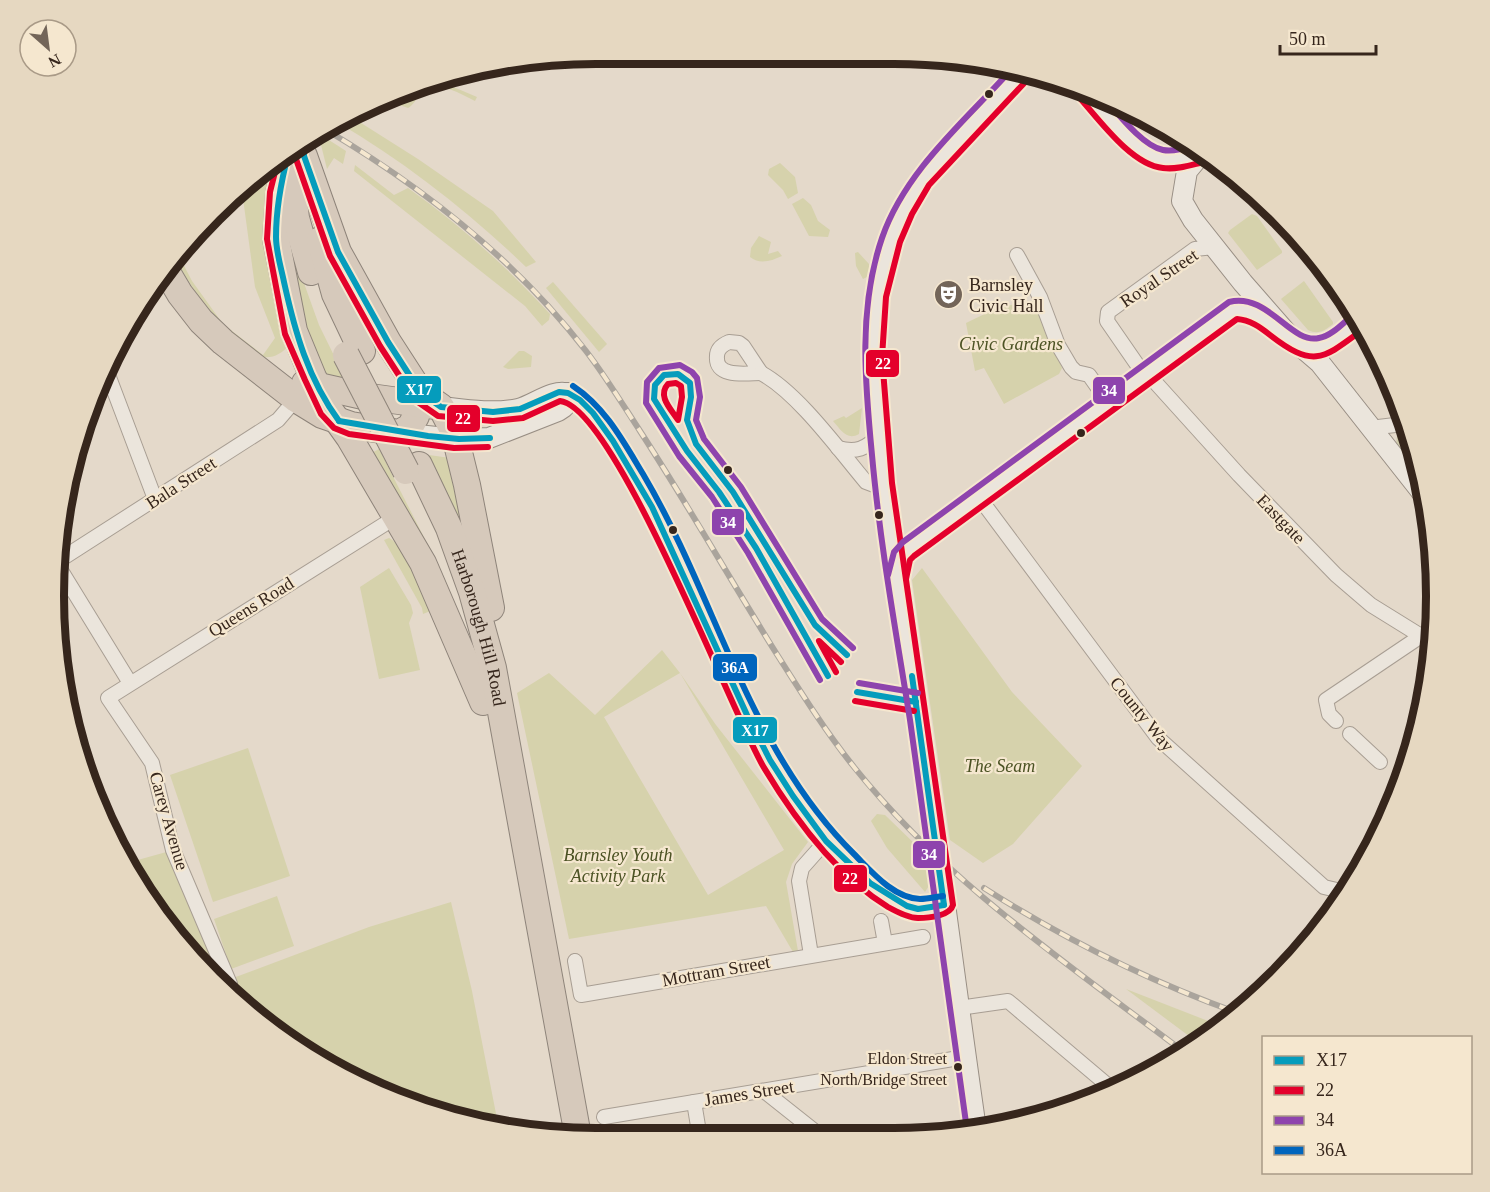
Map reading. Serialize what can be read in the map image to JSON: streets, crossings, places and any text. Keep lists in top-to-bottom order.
{
  "streets": {
    "highway": ["Harborough Hill Road"],
    "street": [
      "Royal Street",
      "Bala Street",
      "Eastgate",
      "Queens Road",
      "County Way",
      "Carey Avenue",
      "Mottram Street",
      "James Street"
    ]
  },
  "crossings": [
    ["Royal Street", "Eastgate"],
    ["Queens Road", "Carey Avenue"]
  ],
  "parks": ["Civic Gardens", "The Seam", "Barnsley Youth Activity Park"],
  "places": {
    "theatre": ["Barnsley Civic Hall"],
    "other": ["Eldon Street North/Bridge Street"]
  },
  "lines": [
    "transit line 34",
    "transit line 22",
    "transit line X17",
    "transit line 36A"
  ],
  "legend": [
    "X17",
    "22",
    "34",
    "36A"
  ],
  "scale_bar": "50 m",
  "north": "bottom right"
}
